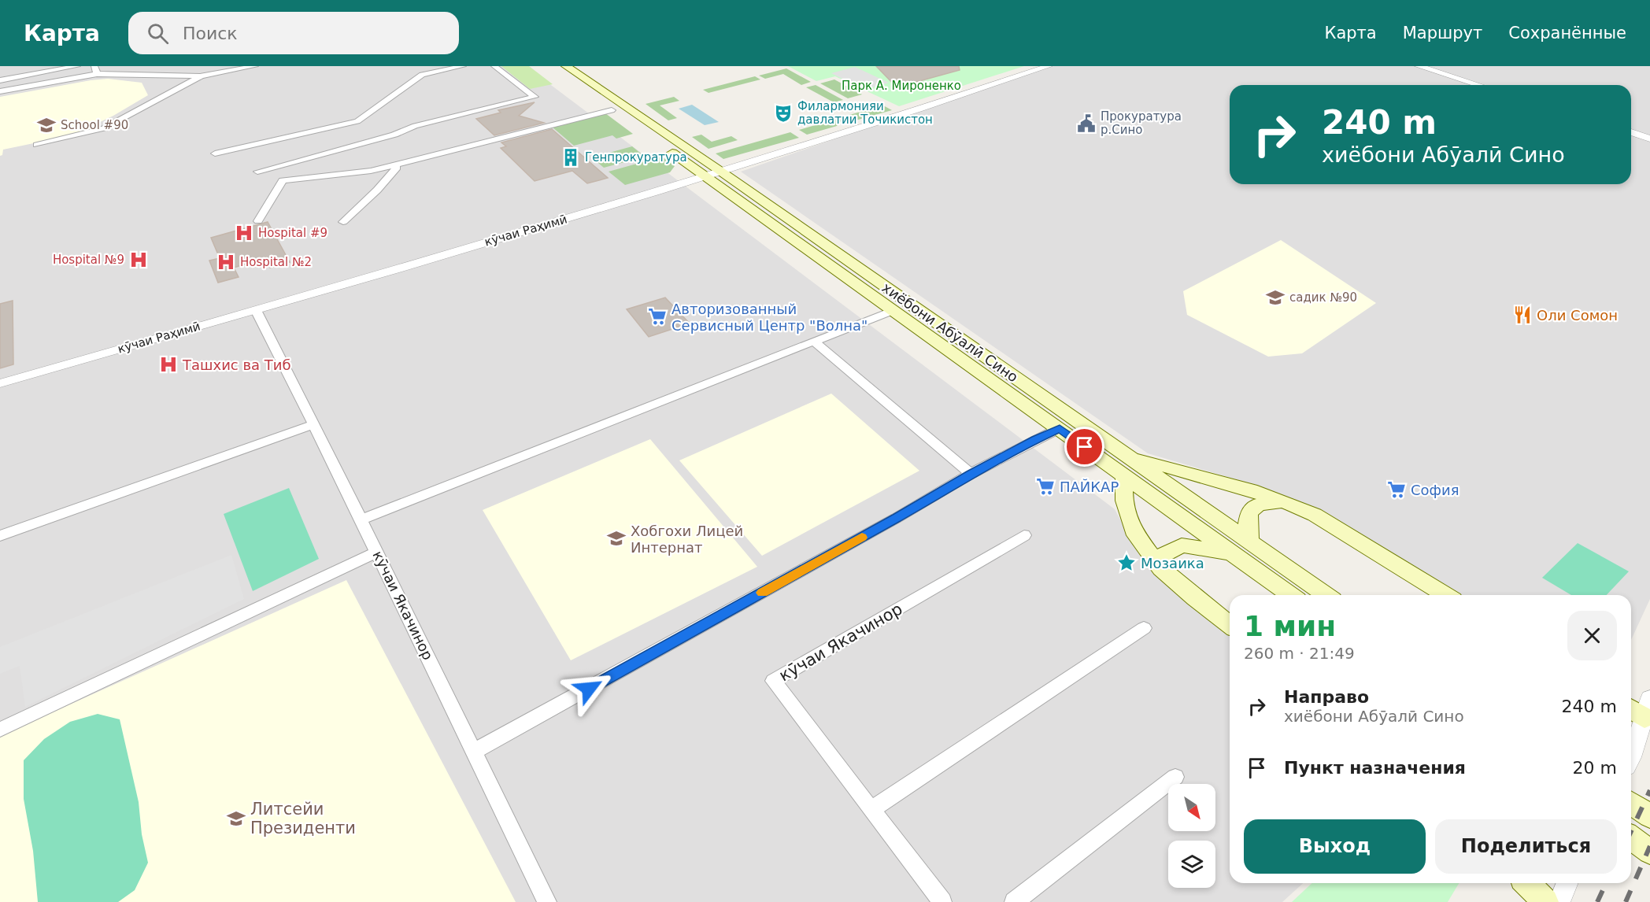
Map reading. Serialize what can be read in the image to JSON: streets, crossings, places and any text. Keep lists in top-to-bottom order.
{
  "streets": {
    "main road": ["хиёбони Абӯалӣ Сино"],
    "street": ["кӯчаи Раҳимӣ", "кӯчаи Якачинор"]
  },
  "crossings": [
    ["кӯчаи Раҳимӣ", "хиёбони Абӯалӣ Сино"],
    ["кӯчаи Раҳимӣ", "кӯчаи Якачинор"]
  ],
  "parks": ["Парк А. Мироненко"],
  "places": {
    "theatre": ["Филармонияи давлатии Точикистон"],
    "public building": ["Прокуратура р.Сино"],
    "school or university": [
      "School #90",
      "садик №90",
      "Хобгохи Лицей Интернат",
      "Литсейи Президенти"
    ],
    "building": ["Генпрокуратура"],
    "hospital": [
      "Hospital #9",
      "Hospital №9",
      "Hospital №2",
      "Ташхис ва Тиб"
    ],
    "restaurant": ["Оли Сомон"],
    "supermarket": ["Авторизованный Сервисный Центр \"Волна\"", "ПАЙКАР", "София"],
    "place": ["Мозаика"]
  },
  "north": "bottom right",
  "page": {
    "header": "Карта",
    "search": "Поиск",
    "nav": ["Карта", "Маршрут", "Сохранённые"],
    "turn": ["240 m", "хиёбони Абӯалӣ Сино"],
    "heading": ["1 мин", "260 m · 21:49"],
    "list": [
      {
        "name": "Направо",
        "note": "хиёбони Абӯалӣ Сино",
        "value": "240 m"
      },
      {
        "name": "Пункт назначения",
        "value": "20 m"
      }
    ],
    "buttons": ["Выход", "Поделиться"]
  }
}
